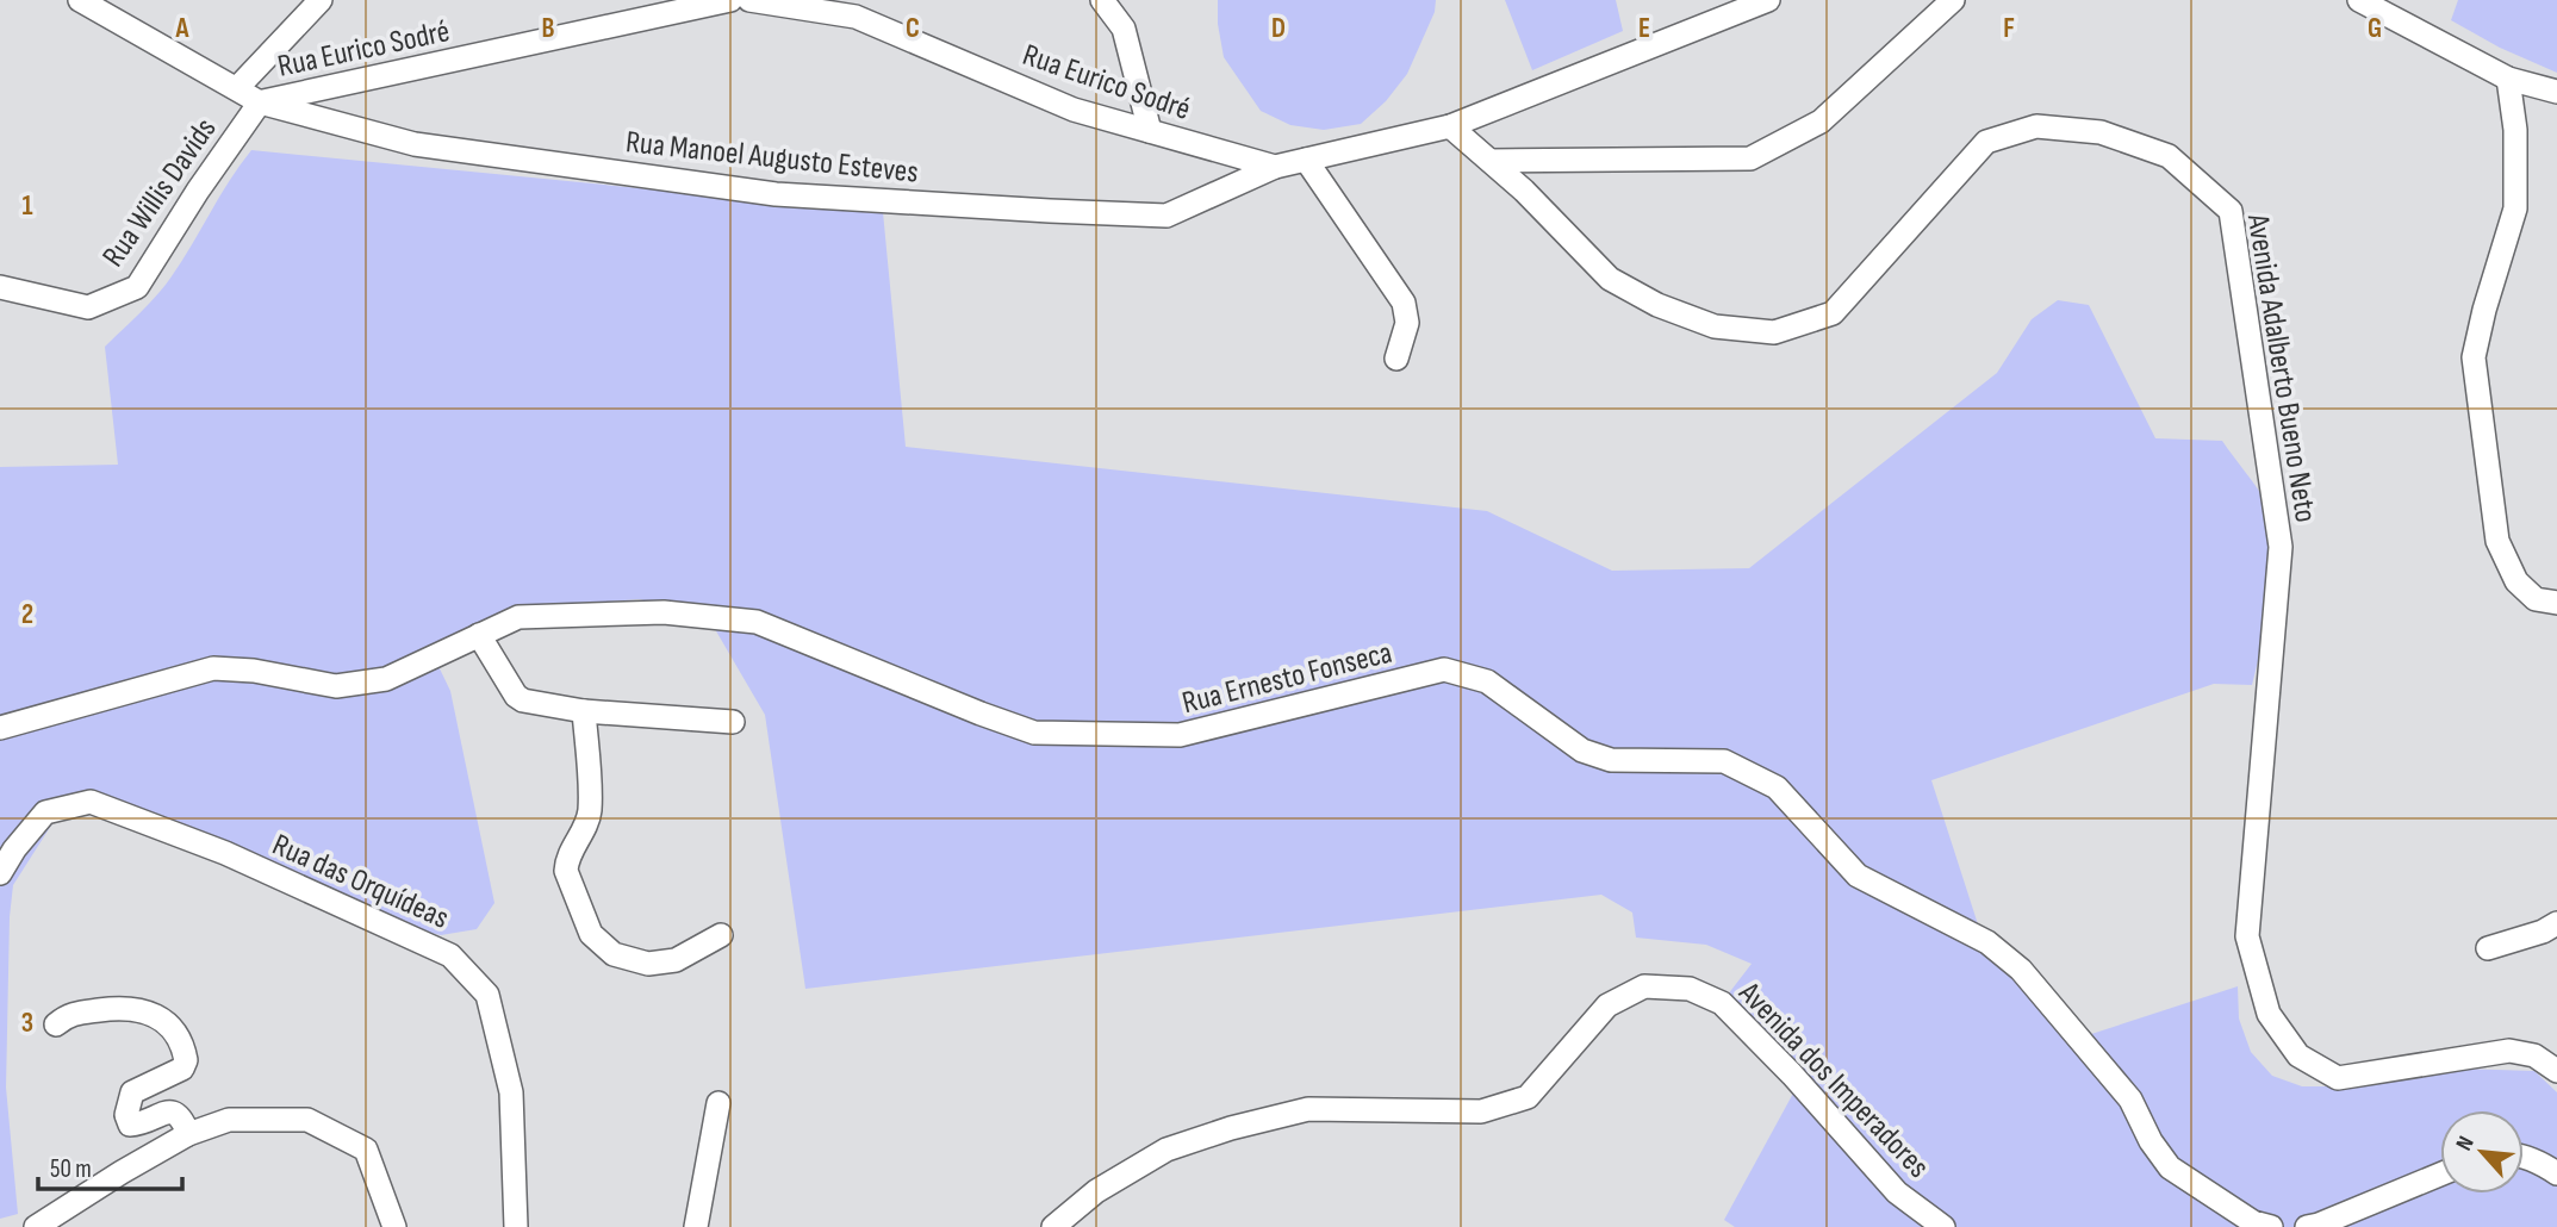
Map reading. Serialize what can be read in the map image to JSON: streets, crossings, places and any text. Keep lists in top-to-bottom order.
{
  "streets": {
    "street": [
      "Rua Eurico Sodré",
      "Rua Manoel Augusto Esteves",
      "Rua Willis Davids",
      "Avenida Adalberto Bueno Neto",
      "Rua Ernesto Fonseca",
      "Rua das Orquídeas",
      "Avenida dos Imperadores"
    ]
  },
  "crossings": [
    ["Rua Eurico Sodré", "Rua Manoel Augusto Esteves"],
    ["Rua Eurico Sodré", "Rua Willis Davids"],
    ["Rua Eurico Sodré", "Avenida Adalberto Bueno Neto"],
    ["Rua Manoel Augusto Esteves", "Rua Willis Davids"]
  ],
  "scale_bar": "50 m",
  "north": "top left",
  "grid": {
    "columns": [
      "A",
      "B",
      "C",
      "D",
      "E",
      "F",
      "G"
    ],
    "rows": ["1", "2", "3"]
  }
}
